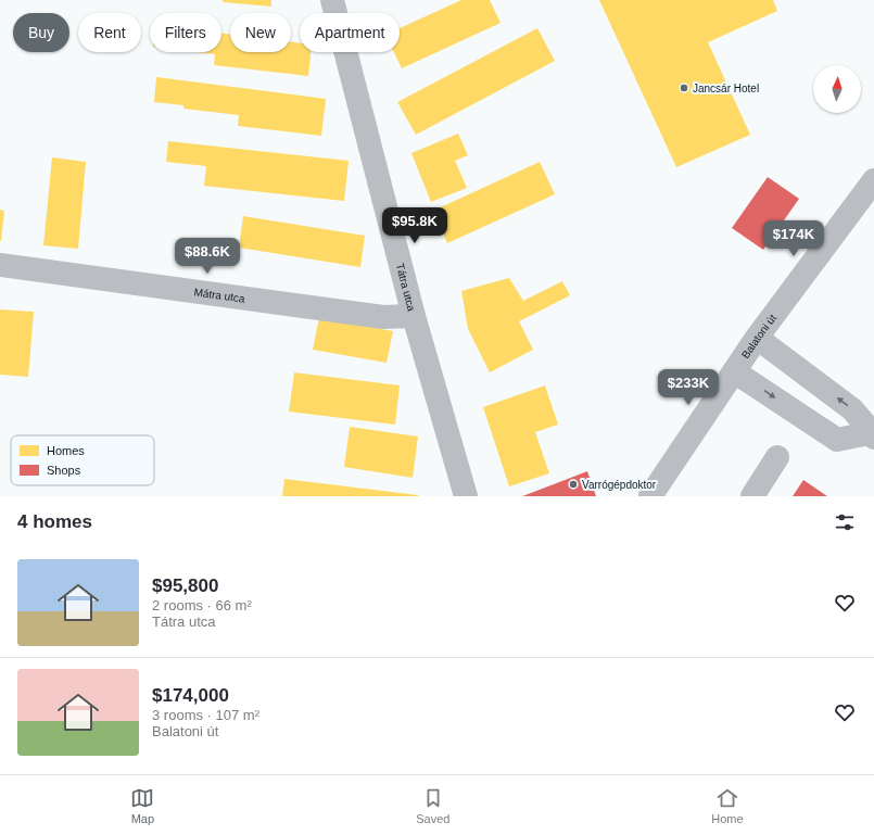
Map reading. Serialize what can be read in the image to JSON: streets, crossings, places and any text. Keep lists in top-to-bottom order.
{
  "streets": {
    "street": ["Tátra utca", "Mátra utca", "Balatoni út"]
  },
  "crossings": [
    ["Tátra utca", "Mátra utca"]
  ],
  "places": ["Jancsár Hotel", "Varrógépdoktor"],
  "legend": ["Homes", "Shops"],
  "north": "top",
  "page": {
    "chip": [
      "Buy",
      "Rent",
      "Filters",
      "New",
      "Apartment"
    ],
    "price": [
      "$95.8K",
      "$174K",
      "$88.6K",
      "$233K"
    ],
    "heading": "4 homes",
    "list": [
      {
        "name": "$95,800",
        "note": "2 rooms · 66 m² · Tátra utca"
      },
      {
        "name": "$174,000",
        "note": "3 rooms · 107 m² · Balatoni út"
      }
    ],
    "tabs": ["Map", "Saved", "Home"]
  }
}
